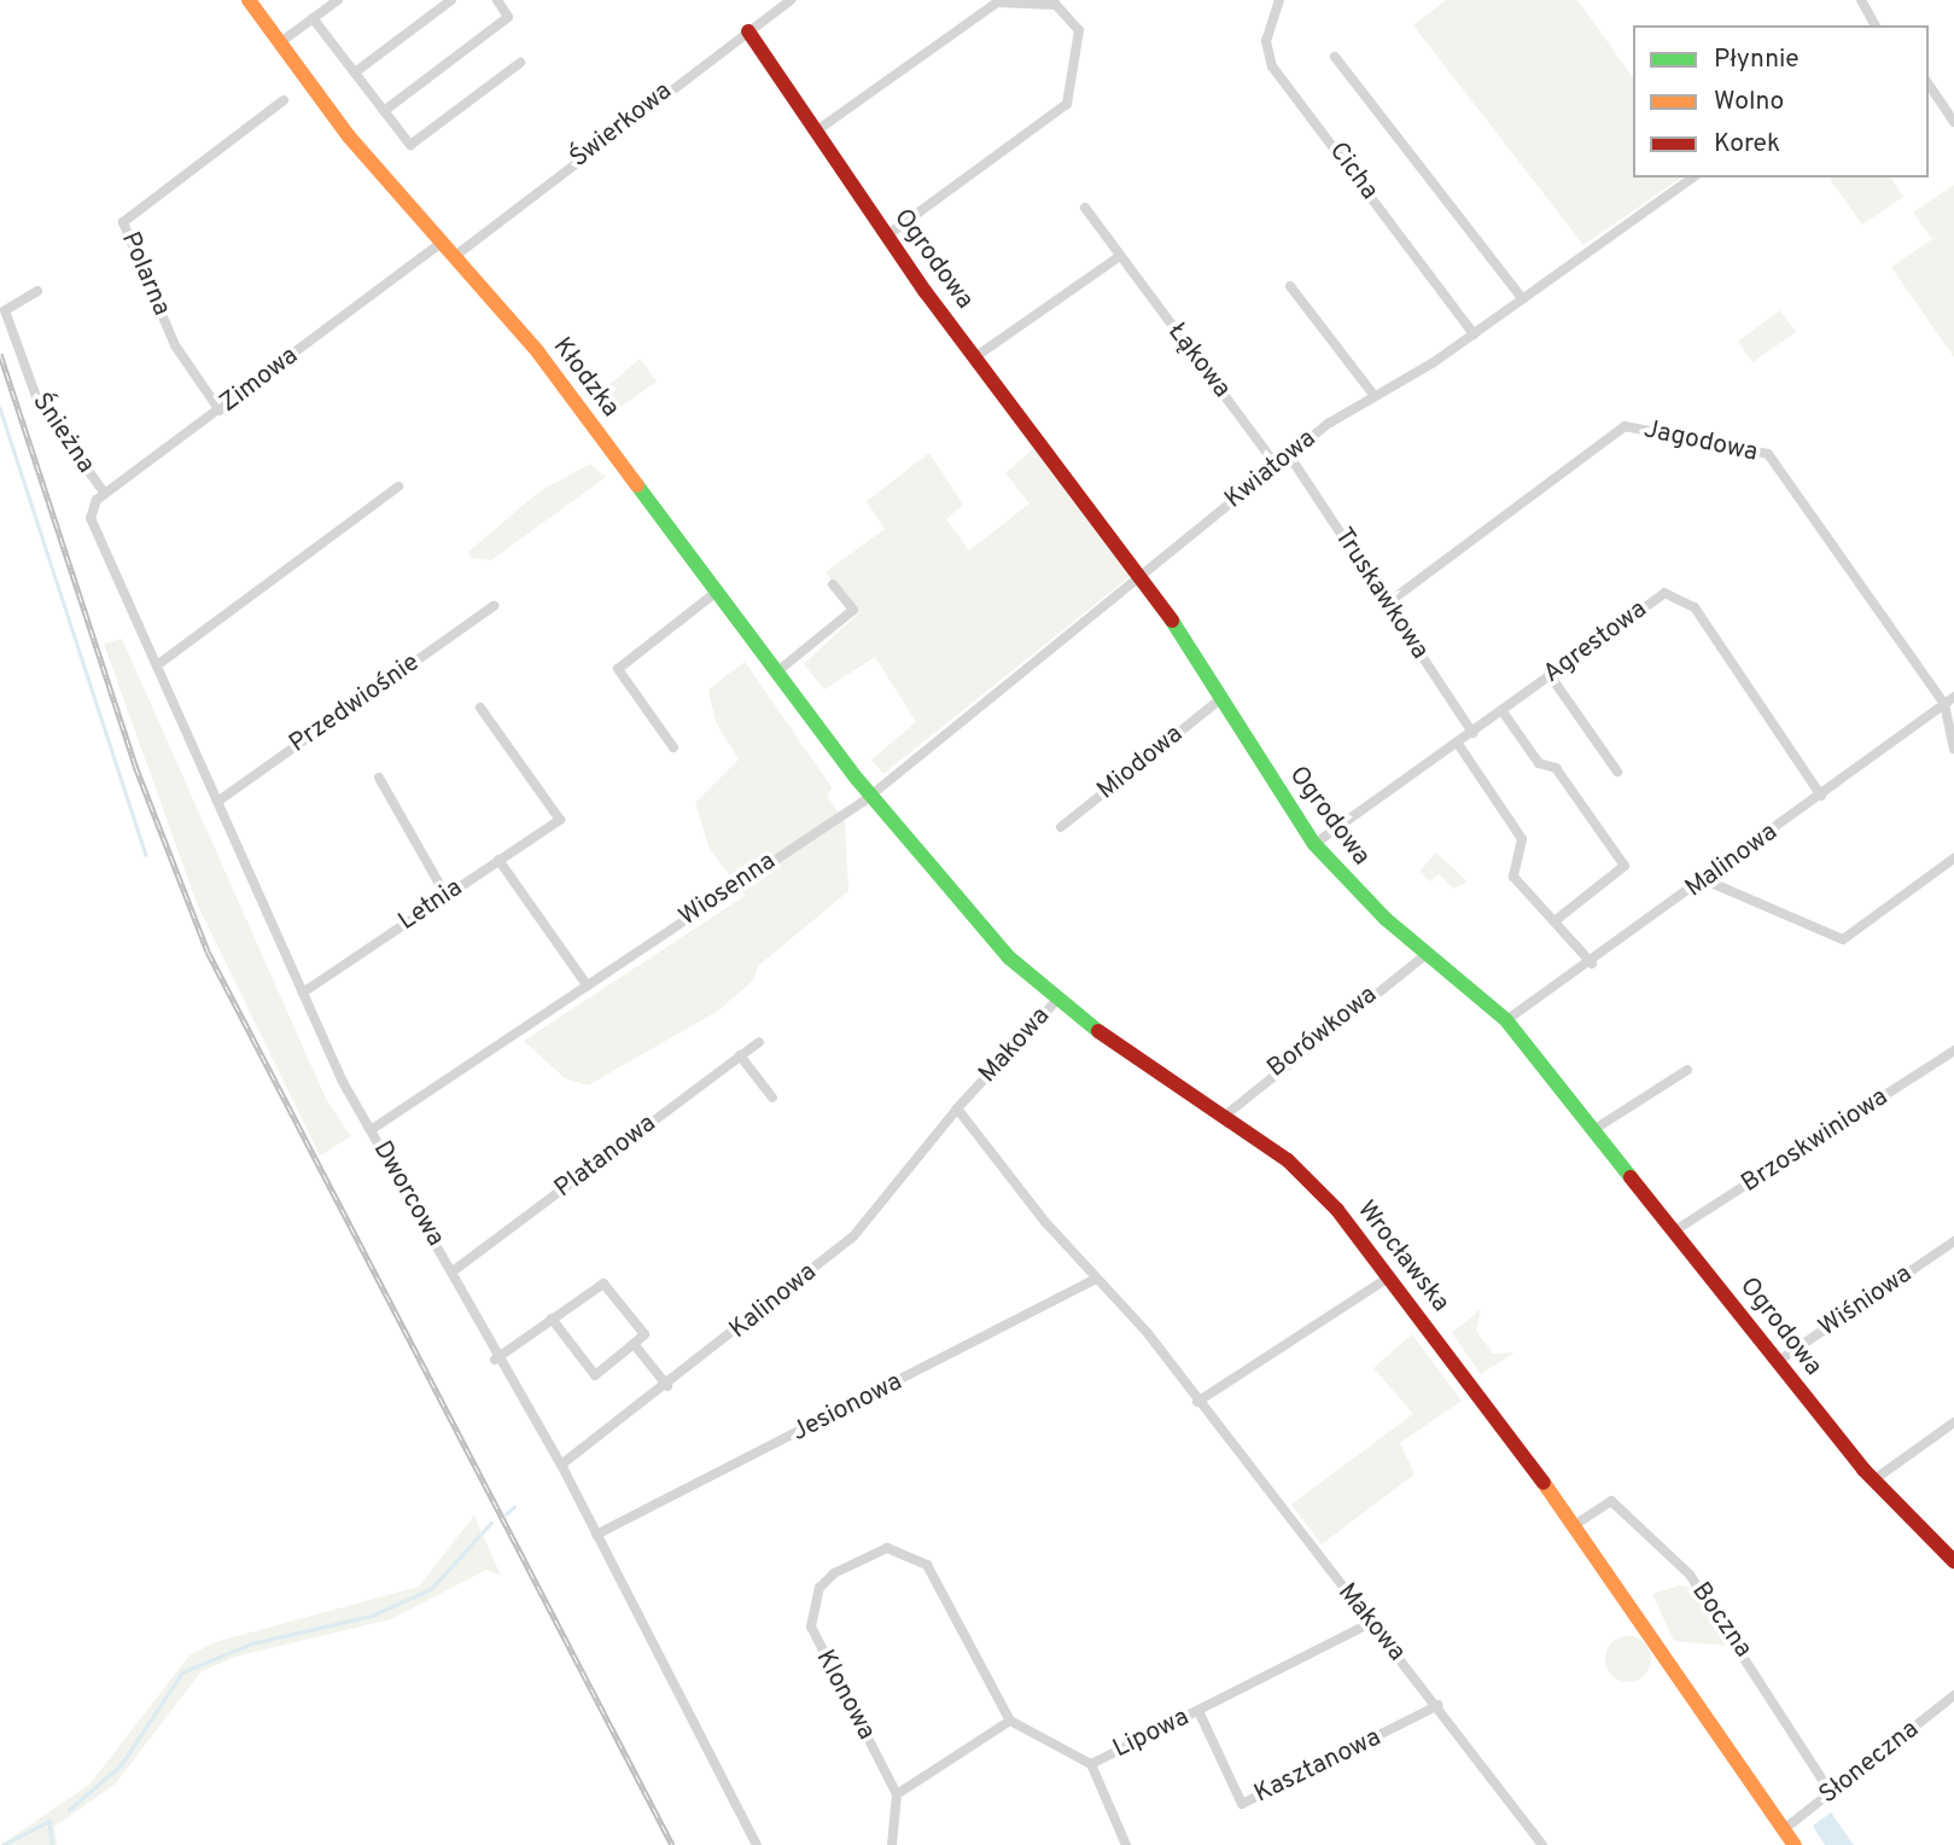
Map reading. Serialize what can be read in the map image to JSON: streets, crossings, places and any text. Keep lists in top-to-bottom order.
{
  "streets": {
    "main road": ["Ogrodowa", "Kłodzka", "Wrocławska"],
    "street": [
      "Świerkowa",
      "Cicha",
      "Polarna",
      "Łąkowa",
      "Zimowa",
      "Śnieżna",
      "Jagodowa",
      "Kwiatowa",
      "Truskawkowa",
      "Agrestowa",
      "Przedwiośnie",
      "Miodowa",
      "Malinowa",
      "Wiosenna",
      "Letnia",
      "Borówkowa",
      "Makowa",
      "Brzoskwiniowa",
      "Platanowa",
      "Dworcowa",
      "Kalinowa",
      "Wiśniowa",
      "Jesionowa",
      "Boczna",
      "Klonowa",
      "Lipowa",
      "Słoneczna",
      "Kasztanowa"
    ]
  },
  "crossings": [
    ["Świerkowa", "Ogrodowa"],
    ["Świerkowa", "Kłodzka"],
    ["Cicha", "Kwiatowa"],
    ["Ogrodowa", "Kwiatowa"],
    ["Ogrodowa", "Agrestowa"],
    ["Ogrodowa", "Miodowa"],
    ["Ogrodowa", "Malinowa"],
    ["Ogrodowa", "Borówkowa"],
    ["Ogrodowa", "Brzoskwiniowa"],
    ["Ogrodowa", "Wiśniowa"],
    ["Polarna", "Zimowa"],
    ["Łąkowa", "Kwiatowa"],
    ["Kłodzka", "Zimowa"],
    ["Kłodzka", "Kwiatowa"],
    ["Kłodzka", "Wiosenna"],
    ["Kłodzka", "Wrocławska"],
    ["Zimowa", "Śnieżna"],
    ["Zimowa", "Dworcowa"],
    ["Śnieżna", "Dworcowa"],
    ["Jagodowa", "Truskawkowa"],
    ["Jagodowa", "Malinowa"],
    ["Kwiatowa", "Truskawkowa"],
    ["Kwiatowa", "Wiosenna"],
    ["Kwiatowa", "Wrocławska"],
    ["Truskawkowa", "Agrestowa"],
    ["Agrestowa", "Malinowa"],
    ["Przedwiośnie", "Dworcowa"],
    ["Wiosenna", "Dworcowa"],
    ["Wiosenna", "Wrocławska"],
    ["Letnia", "Dworcowa"],
    ["Borówkowa", "Wrocławska"],
    ["Makowa", "Wrocławska"],
    ["Makowa", "Kalinowa"],
    ["Makowa", "Jesionowa"],
    ["Makowa", "Lipowa"],
    ["Makowa", "Kasztanowa"],
    ["Platanowa", "Dworcowa"],
    ["Dworcowa", "Kalinowa"],
    ["Dworcowa", "Jesionowa"],
    ["Wrocławska", "Boczna"],
    ["Wrocławska", "Słoneczna"],
    ["Boczna", "Słoneczna"],
    ["Klonowa", "Lipowa"],
    ["Lipowa", "Kasztanowa"]
  ],
  "legend": ["Płynnie", "Wolno", "Korek"]
}
